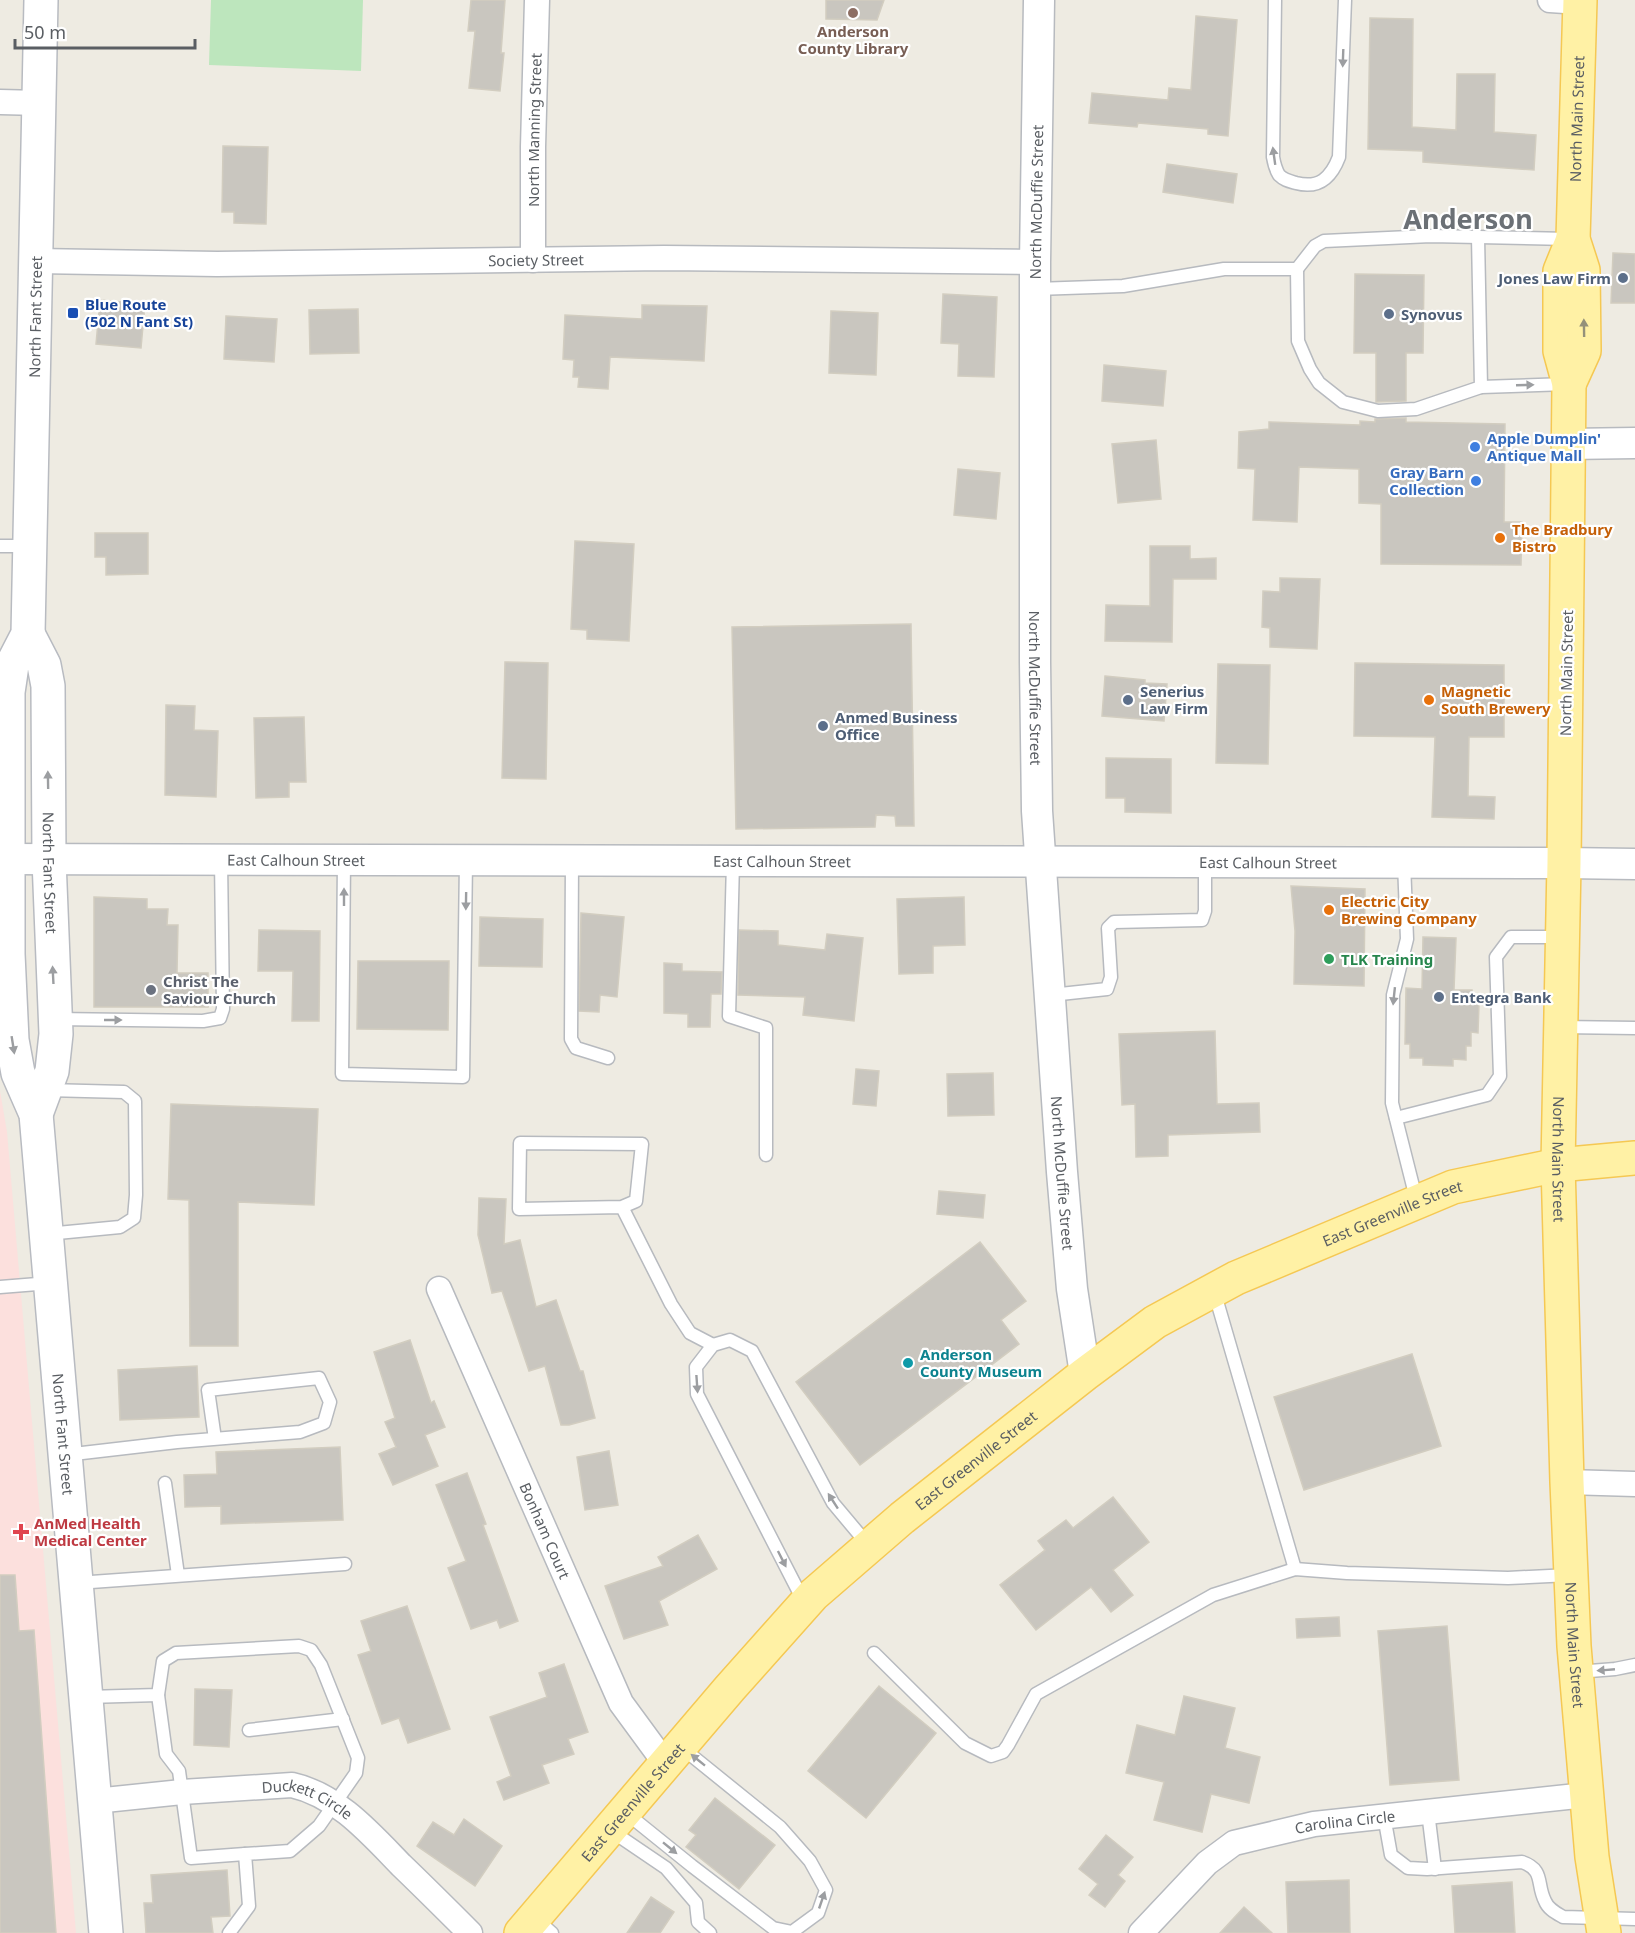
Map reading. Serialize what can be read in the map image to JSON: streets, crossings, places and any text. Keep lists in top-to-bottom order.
{
  "streets": {
    "main road": ["North Main Street", "North Fant Street", "East Greenville Street"],
    "street": [
      "North Manning Street",
      "North McDuffie Street",
      "Society Street",
      "East Calhoun Street",
      "Bonham Court",
      "Duckett Circle",
      "Carolina Circle"
    ]
  },
  "crossings": [
    ["North Main Street", "East Calhoun Street"],
    ["North Main Street", "East Greenville Street"],
    ["North Main Street", "Carolina Circle"],
    ["North Manning Street", "Society Street"],
    ["North McDuffie Street", "Society Street"],
    ["North McDuffie Street", "East Calhoun Street"],
    ["North McDuffie Street", "East Greenville Street"],
    ["Society Street", "North Fant Street"],
    ["North Fant Street", "East Calhoun Street"],
    ["North Fant Street", "Duckett Circle"],
    ["East Greenville Street", "Bonham Court"]
  ],
  "districts": ["Anderson"],
  "places": {
    "other": [
      "Anderson County Library",
      "Jones Law Firm",
      "Synovus",
      "Apple Dumplin' Antique Mall",
      "Gray Barn Collection",
      "The Bradbury Bistro",
      "Senerius Law Firm",
      "Magnetic South Brewery",
      "Anmed Business Office",
      "Electric City Brewing Company",
      "TLK Training",
      "Christ The Saviour Church",
      "Entegra Bank",
      "Anderson County Museum"
    ],
    "transit": ["Blue Route (502 N Fant St)"],
    "health": ["AnMed Health Medical Center"]
  },
  "scale_bar": "50 m"
}
